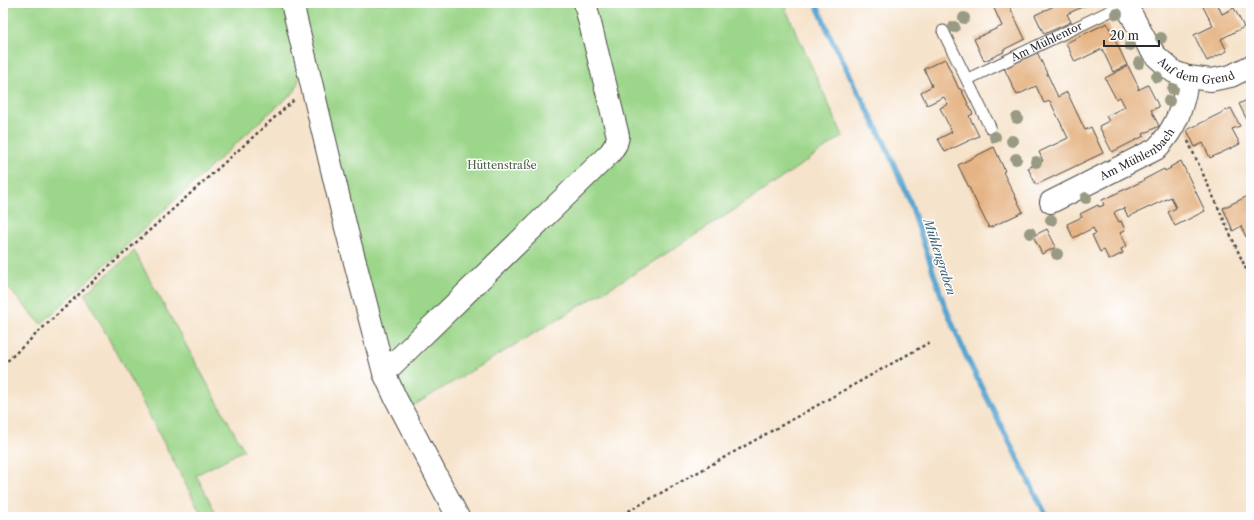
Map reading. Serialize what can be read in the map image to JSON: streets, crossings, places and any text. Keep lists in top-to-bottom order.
{
  "streets": {
    "street": ["Auf dem Grend", "Am Mühlenbach"],
    "lane": ["Am Mühlentor"]
  },
  "crossings": [
    ["Am Mühlentor", "Auf dem Grend"],
    ["Auf dem Grend", "Am Mühlenbach"]
  ],
  "water": ["Mühlengraben"],
  "parks": ["Hüttenstraße"],
  "scale_bar": "20 m"
}
